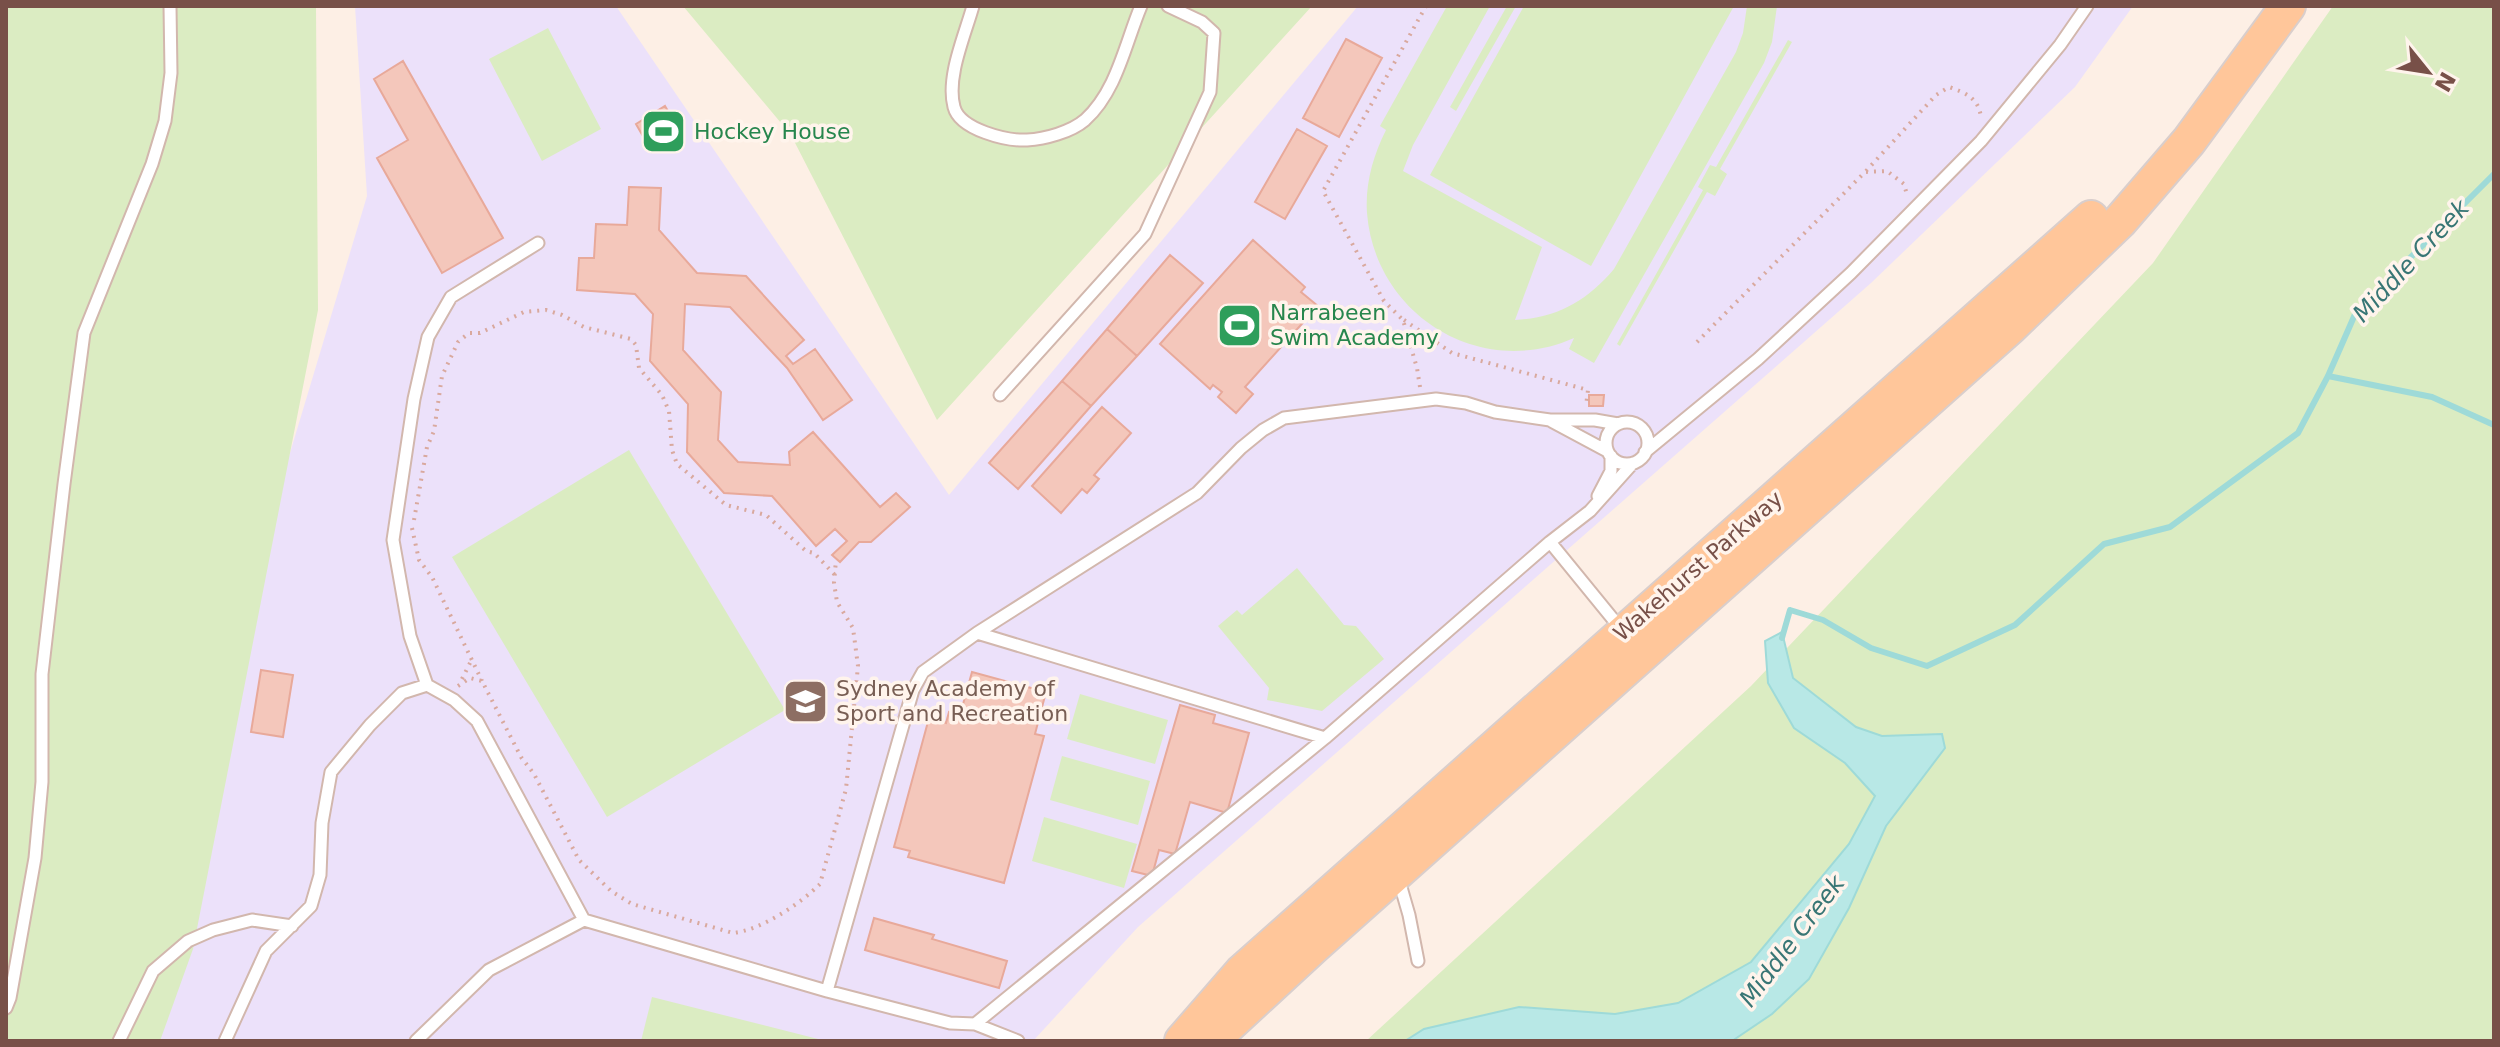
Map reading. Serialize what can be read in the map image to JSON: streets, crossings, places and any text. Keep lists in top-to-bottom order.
{
  "streets": {
    "main road": ["Wakehurst Parkway"]
  },
  "water": ["Middle Creek"],
  "places": {
    "sports": ["Hockey House", "Narrabeen Swim Academy"],
    "school or university": ["Sydney Academy of Sport and Recreation"]
  },
  "north": "bottom right"
}
